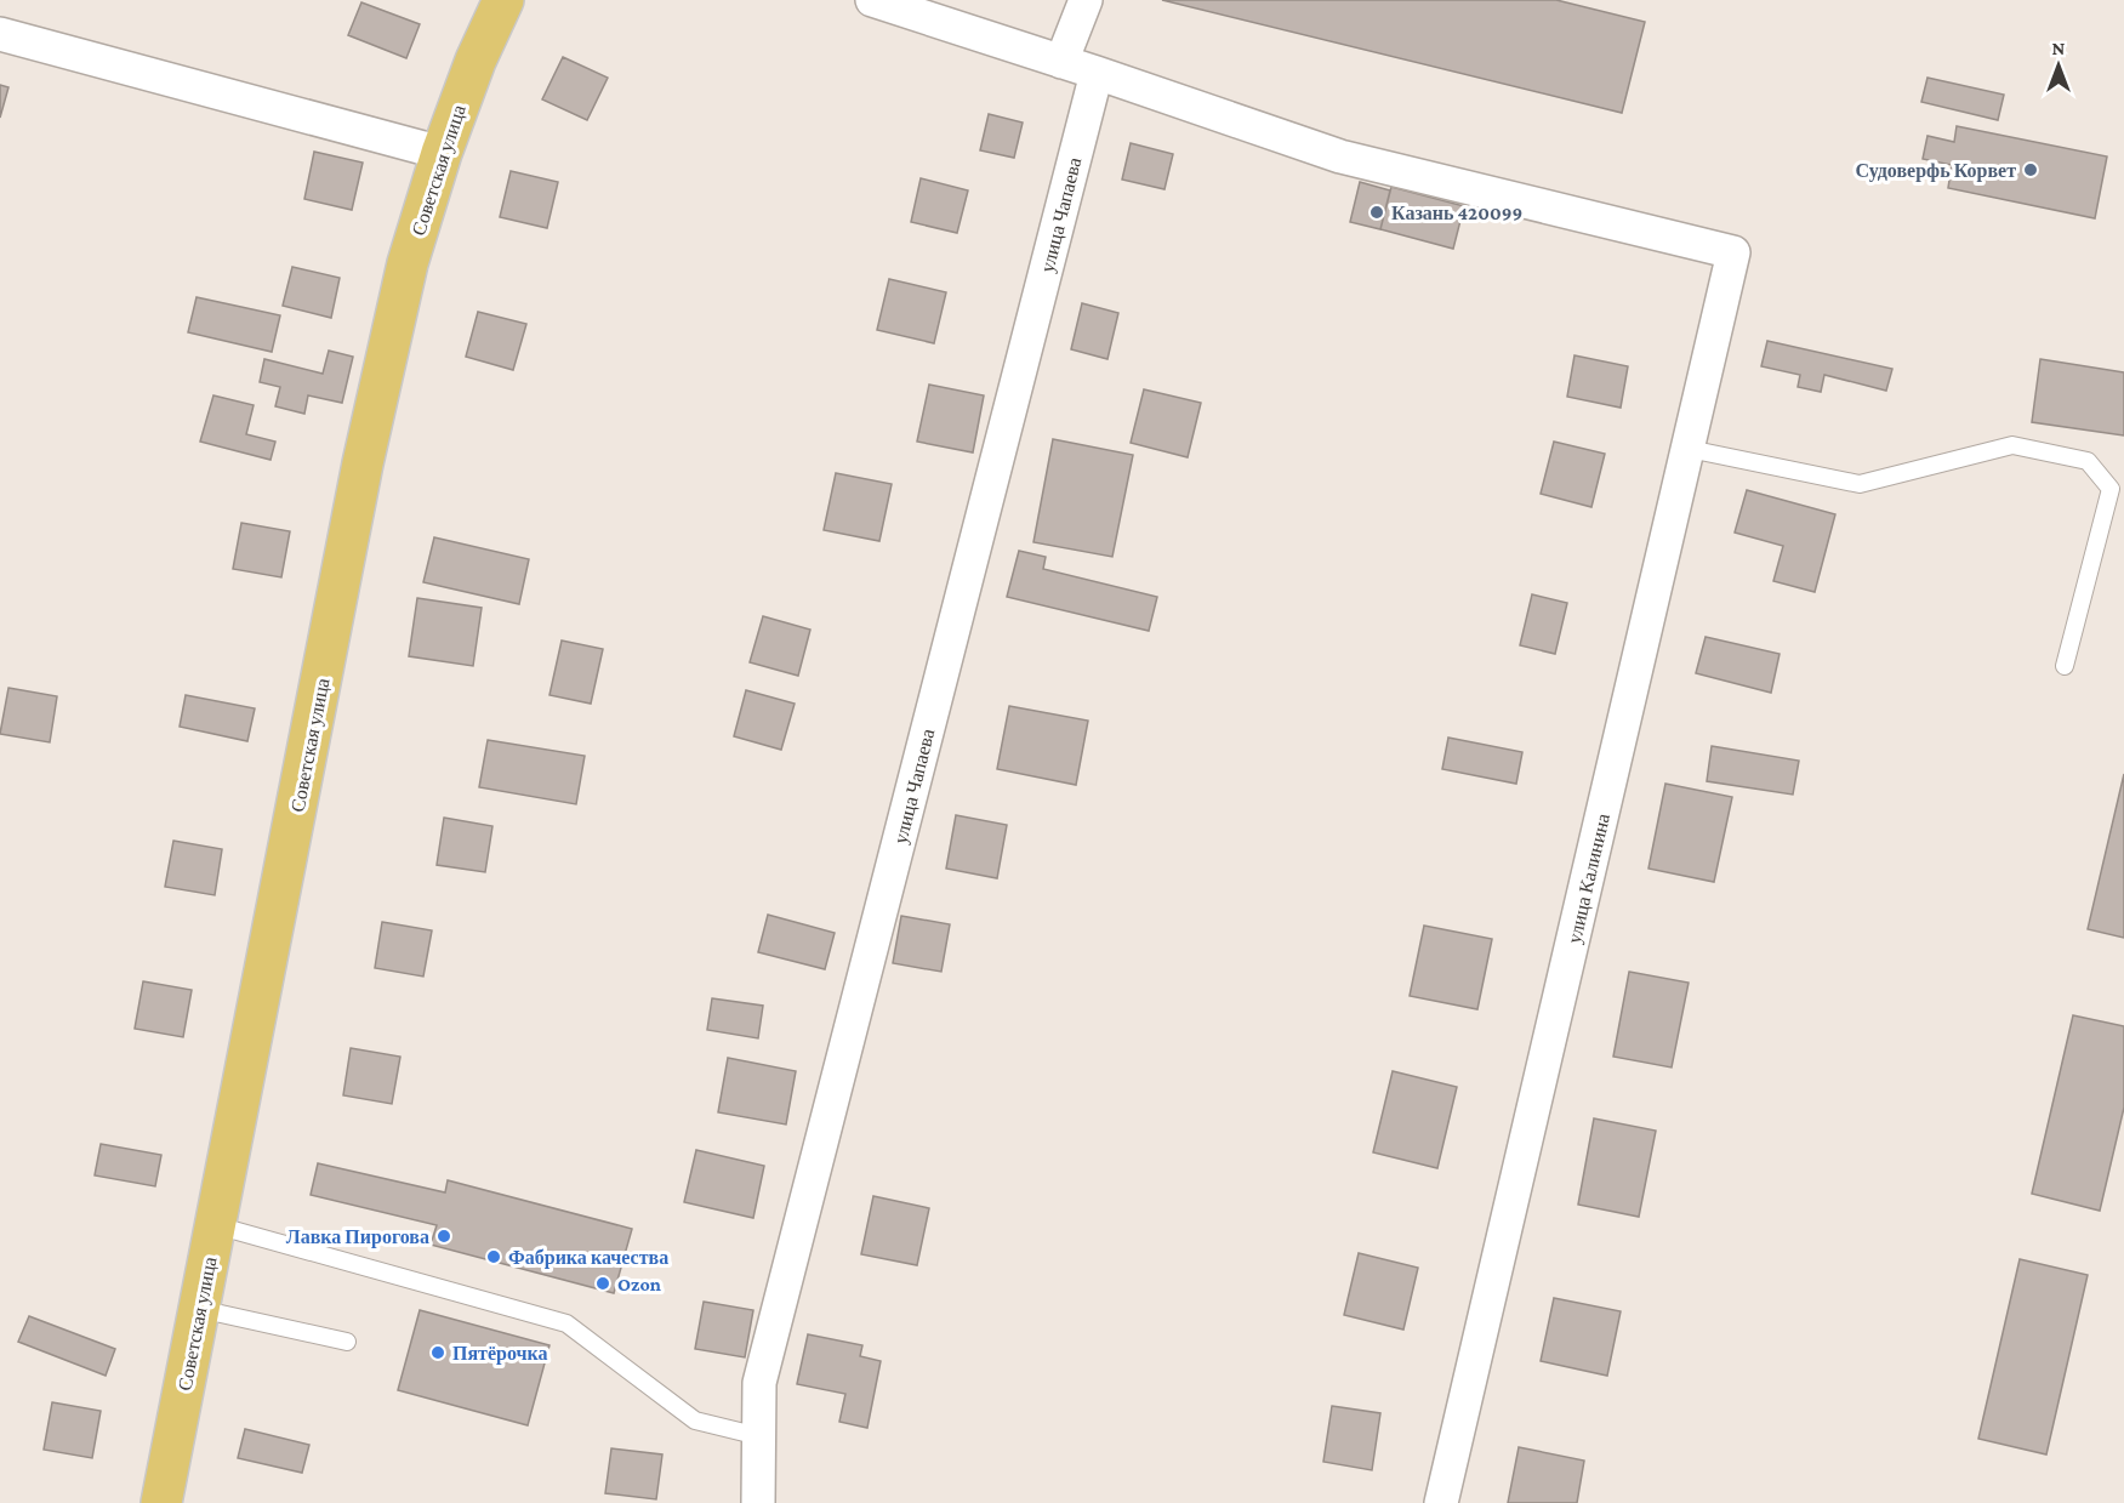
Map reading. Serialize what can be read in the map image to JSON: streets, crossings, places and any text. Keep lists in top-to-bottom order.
{
  "streets": {
    "main road": ["Советская улица"],
    "street": ["улица Чапаева", "улица Калинина"]
  },
  "crossings": [
    ["улица Чапаева", "улица Калинина"]
  ],
  "places": [
    "Судоверфь Корвет",
    "Казань 420099",
    "Лавка Пирогова",
    "Фабрика качества",
    "Ozon",
    "Пятёрочка"
  ],
  "north": "top"
}
